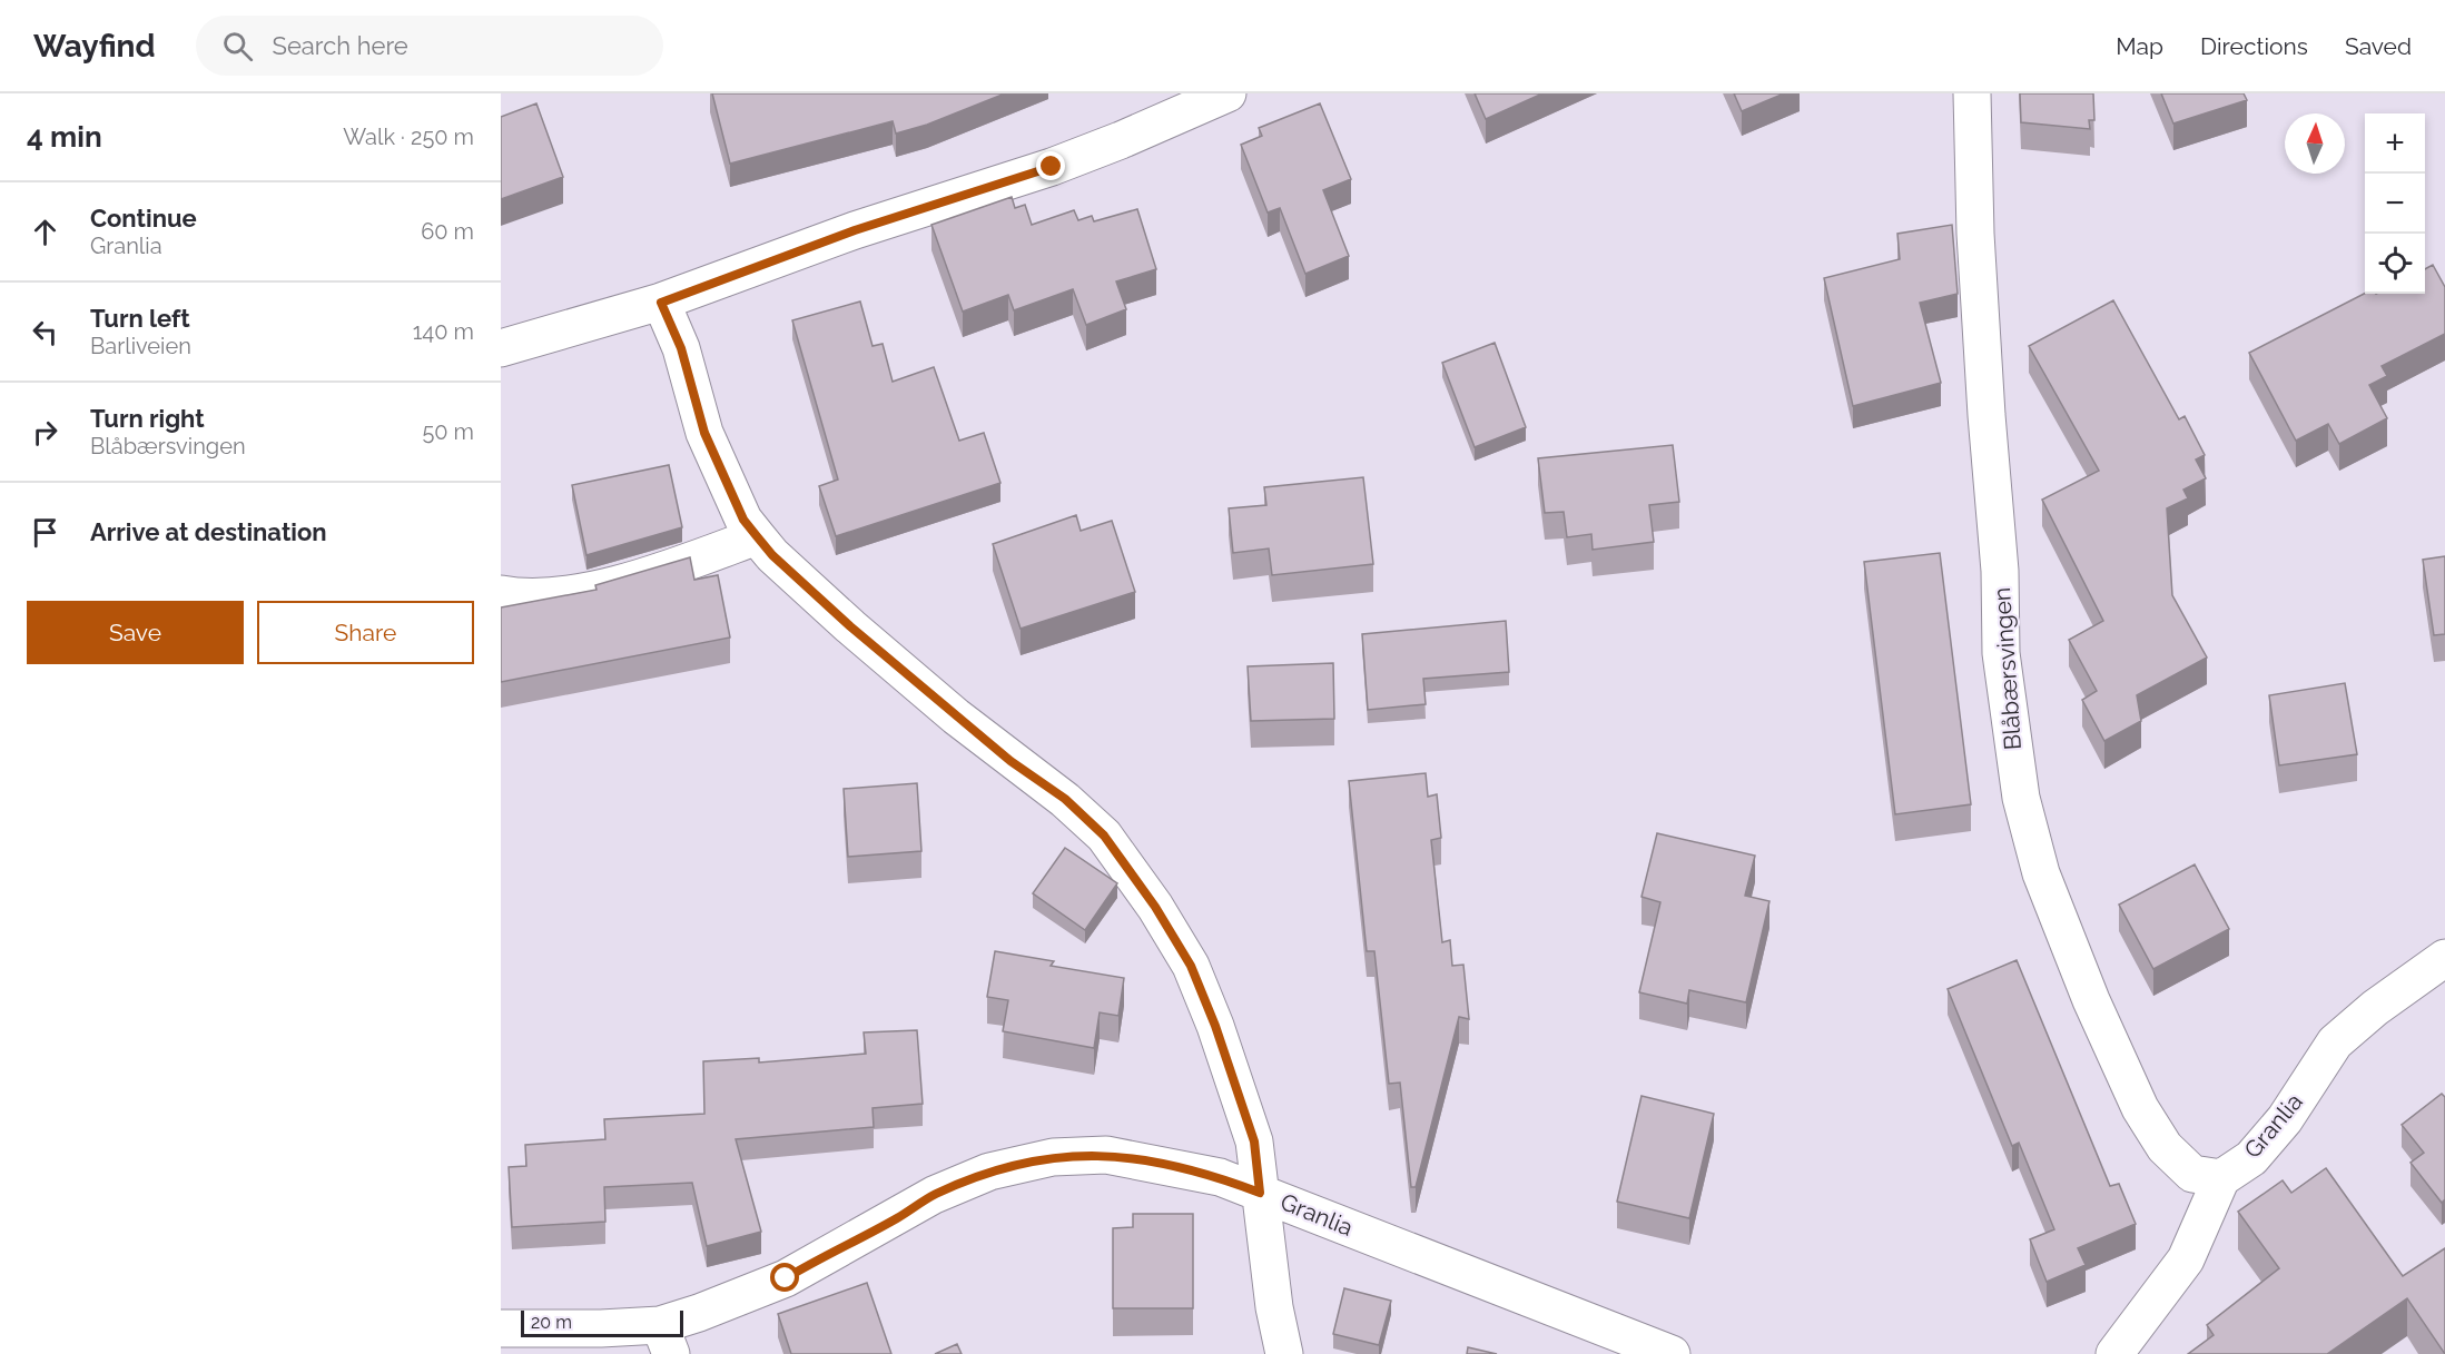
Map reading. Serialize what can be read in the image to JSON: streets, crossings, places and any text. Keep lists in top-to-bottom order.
{
  "streets": {
    "street": ["Blåbærsvingen", "Granlia"]
  },
  "crossings": [
    ["Blåbærsvingen", "Granlia"]
  ],
  "scale_bar": "20 m",
  "north": "top",
  "page": {
    "header": "Wayfind",
    "search": "Search here",
    "nav": ["Map", "Directions", "Saved"],
    "heading": ["4 min", "Walk · 250 m"],
    "map_buttons": ["+", "−"],
    "list": [
      ["Continue", "Granlia", "60 m"],
      ["Turn left", "Barliveien", "140 m"],
      ["Turn right", "Blåbærsvingen", "50 m"],
      "Arrive at destination"
    ],
    "buttons": ["Save", "Share"],
    "scale": "20 m"
  }
}
